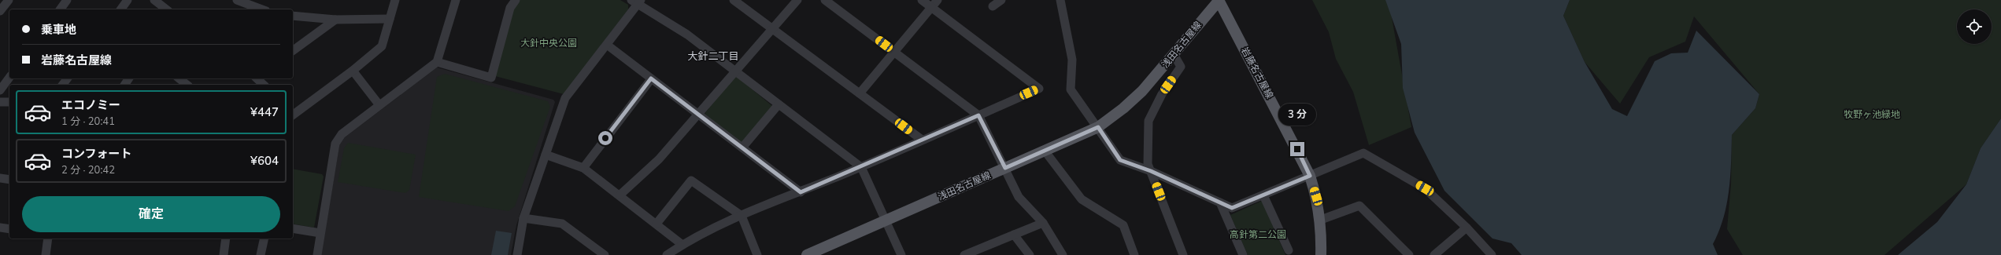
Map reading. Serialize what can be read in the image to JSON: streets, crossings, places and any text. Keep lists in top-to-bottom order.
{
  "streets": {
    "main road": ["浅田名古屋線", "岩藤名古屋線"]
  },
  "crossings": [
    ["浅田名古屋線", "岩藤名古屋線"]
  ],
  "districts": ["大針二丁目"],
  "parks": ["大針中央公園", "牧野ヶ池緑地", "高針第二公園"],
  "page": {
    "banner": ["乗車地", "岩藤名古屋線"],
    "list": [
      {
        "name": "エコノミー",
        "note": "1 分 · 20:41",
        "value": "¥447"
      },
      {
        "name": "コンフォート",
        "note": "2 分 · 20:42",
        "value": "¥604"
      }
    ],
    "bubble": "3 分",
    "buttons": "確定"
  }
}
